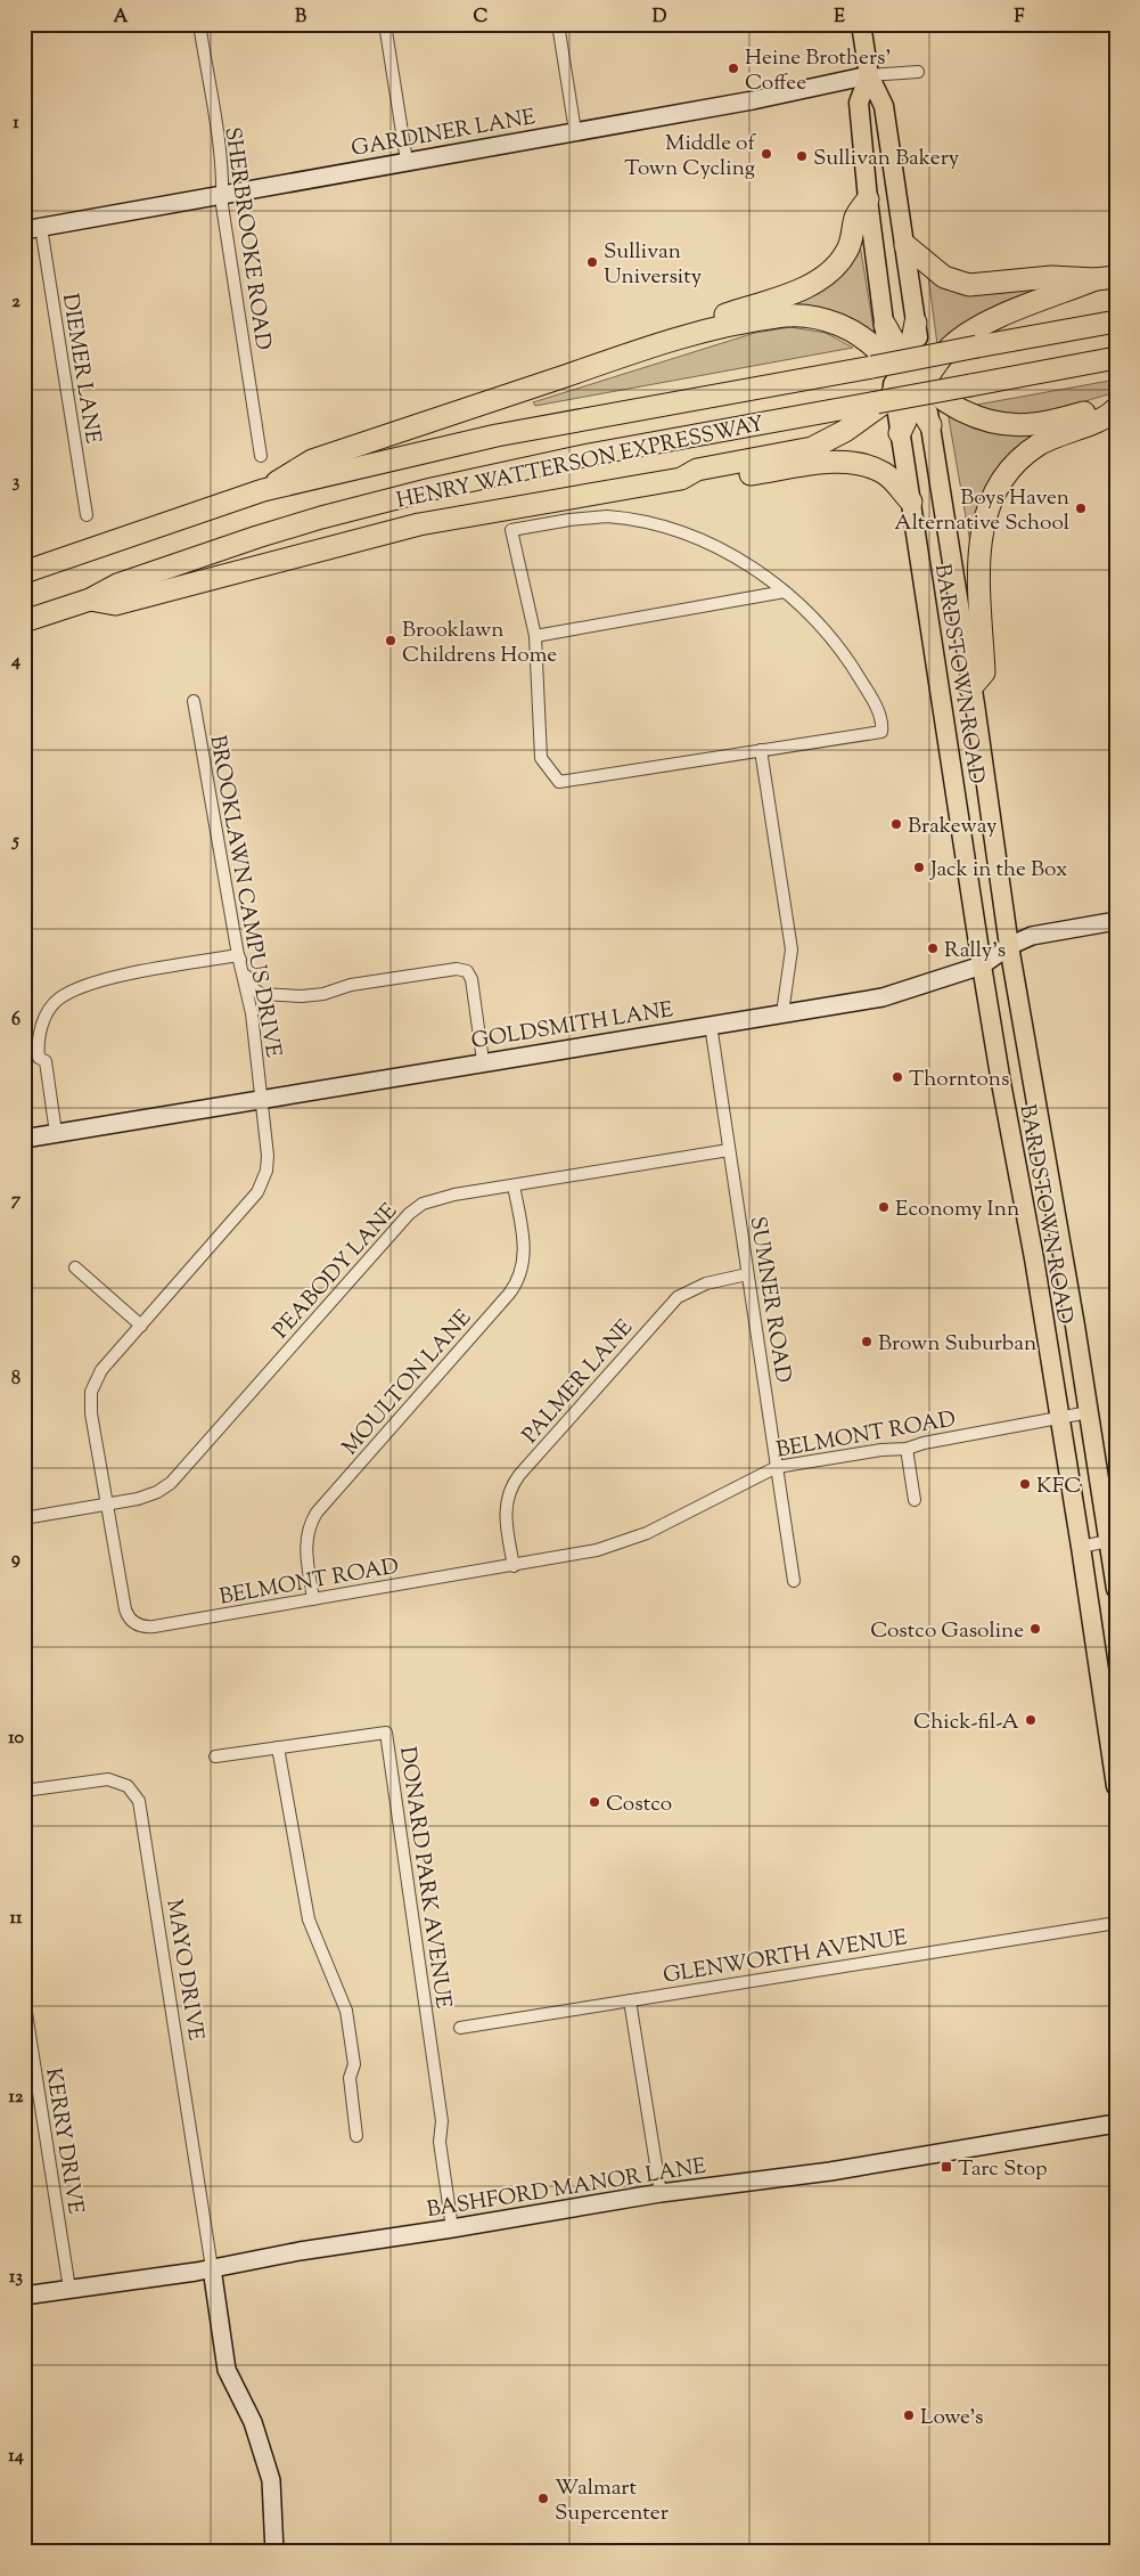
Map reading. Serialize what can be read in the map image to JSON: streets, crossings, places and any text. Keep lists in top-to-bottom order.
{
  "streets": {
    "highway": ["HENRY WATTERSON EXPRESSWAY"],
    "main road": ["BARDSTOWN ROAD"],
    "street": [
      "GARDINER LANE",
      "SHERBROOKE ROAD",
      "DIEMER LANE",
      "BROOKLAWN CAMPUS DRIVE",
      "GOLDSMITH LANE",
      "PEABODY LANE",
      "SUMNER ROAD",
      "PALMER LANE",
      "MOULTON LANE",
      "BELMONT ROAD",
      "DONARD PARK AVENUE",
      "GLENWORTH AVENUE",
      "MAYO DRIVE",
      "KERRY DRIVE",
      "BASHFORD MANOR LANE"
    ]
  },
  "crossings": [
    ["GARDINER LANE", "SHERBROOKE ROAD"],
    ["GARDINER LANE", "DIEMER LANE"],
    ["HENRY WATTERSON EXPRESSWAY", "BARDSTOWN ROAD"],
    ["BARDSTOWN ROAD", "GOLDSMITH LANE"],
    ["BARDSTOWN ROAD", "BELMONT ROAD"],
    ["BROOKLAWN CAMPUS DRIVE", "GOLDSMITH LANE"],
    ["BROOKLAWN CAMPUS DRIVE", "BELMONT ROAD"],
    ["GOLDSMITH LANE", "SUMNER ROAD"],
    ["GOLDSMITH LANE", "BELMONT ROAD"],
    ["PEABODY LANE", "SUMNER ROAD"],
    ["PEABODY LANE", "MOULTON LANE"],
    ["PEABODY LANE", "BELMONT ROAD"],
    ["SUMNER ROAD", "PALMER LANE"],
    ["SUMNER ROAD", "BELMONT ROAD"],
    ["PALMER LANE", "BELMONT ROAD"],
    ["MOULTON LANE", "BELMONT ROAD"],
    ["DONARD PARK AVENUE", "BASHFORD MANOR LANE"],
    ["MAYO DRIVE", "BASHFORD MANOR LANE"],
    ["KERRY DRIVE", "BASHFORD MANOR LANE"]
  ],
  "places": {
    "other": [
      "Heine Brothers' Coffee",
      "Middle of Town Cycling",
      "Sullivan Bakery",
      "Sullivan University",
      "Boys Haven Alternative School",
      "Brooklawn Childrens Home",
      "Brakeway",
      "Jack in the Box",
      "Rally's",
      "Thorntons",
      "Economy Inn",
      "Brown Suburban",
      "KFC",
      "Costco Gasoline",
      "Chick-fil-A",
      "Costco",
      "Lowe's",
      "Walmart Supercenter"
    ],
    "transit": ["Tarc Stop"]
  },
  "grid": {
    "columns": [
      "A",
      "B",
      "C",
      "D",
      "E",
      "F"
    ],
    "rows": [
      "1",
      "2",
      "3",
      "4",
      "5",
      "6",
      "7",
      "8",
      "9",
      "10",
      "11",
      "12",
      "13",
      "14"
    ]
  }
}
